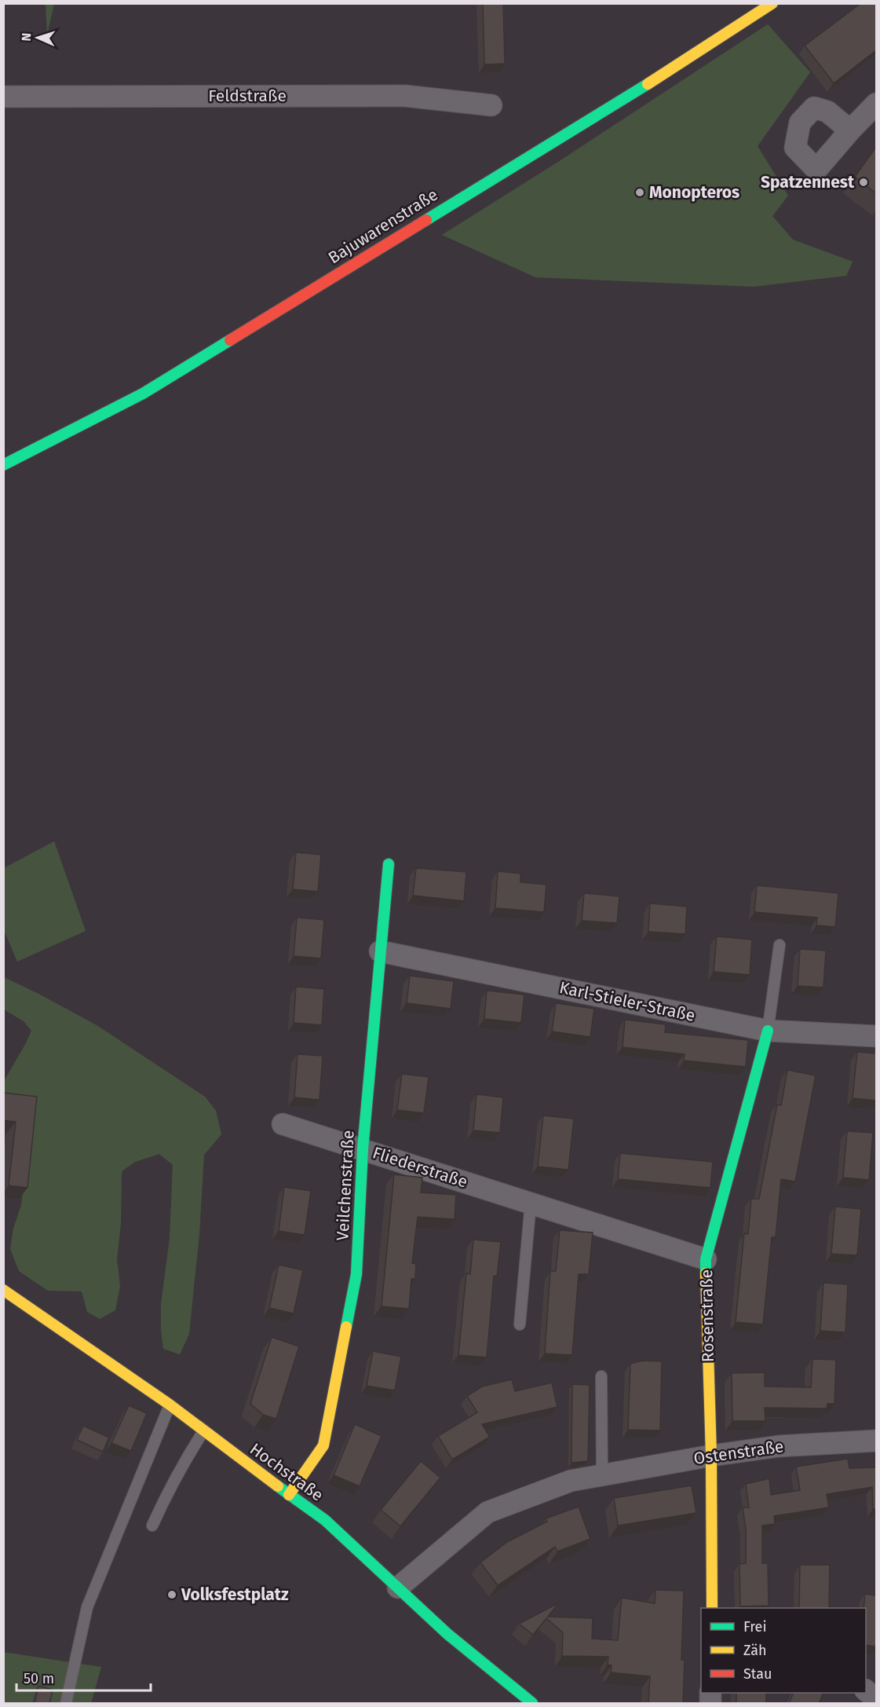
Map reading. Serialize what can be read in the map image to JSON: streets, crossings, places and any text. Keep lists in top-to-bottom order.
{
  "streets": {
    "street": [
      "Feldstraße",
      "Bajuwarenstraße",
      "Karl-Stieler-Straße",
      "Fliederstraße",
      "Veilchenstraße",
      "Rosenstraße",
      "Ostenstraße",
      "Hochstraße"
    ]
  },
  "crossings": [
    ["Karl-Stieler-Straße", "Veilchenstraße"],
    ["Karl-Stieler-Straße", "Rosenstraße"],
    ["Fliederstraße", "Veilchenstraße"],
    ["Fliederstraße", "Rosenstraße"],
    ["Veilchenstraße", "Hochstraße"],
    ["Rosenstraße", "Ostenstraße"],
    ["Ostenstraße", "Hochstraße"]
  ],
  "places": ["Spatzennest", "Monopteros", "Volksfestplatz"],
  "legend": ["Frei", "Zäh", "Stau"],
  "scale_bar": "50 m",
  "north": "left"
}
